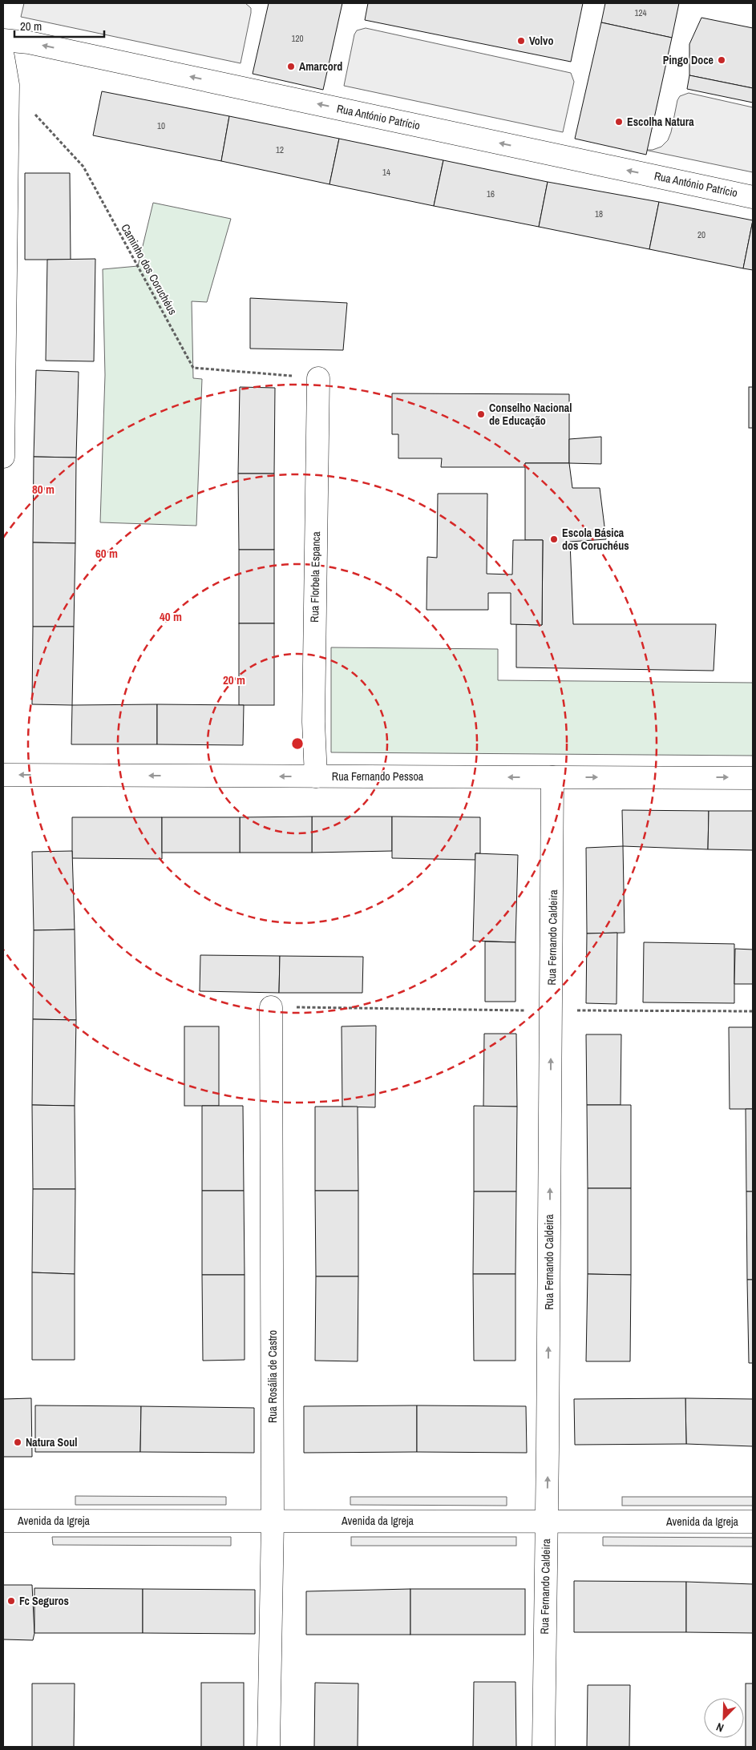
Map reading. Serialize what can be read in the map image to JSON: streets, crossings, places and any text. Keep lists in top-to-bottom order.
{
  "streets": {
    "street": [
      "Rua António Patrício",
      "Rua Florbela Espanca",
      "Rua Fernando Pessoa",
      "Rua Fernando Caldeira",
      "Rua Rosália de Castro",
      "Avenida da Igreja"
    ],
    "path": ["Caminho dos Coruchéus"]
  },
  "crossings": [
    ["Caminho dos Coruchéus", "Rua Florbela Espanca"],
    ["Rua Florbela Espanca", "Rua Fernando Pessoa"],
    ["Rua Fernando Pessoa", "Rua Fernando Caldeira"],
    ["Rua Fernando Caldeira", "Avenida da Igreja"],
    ["Rua Rosália de Castro", "Avenida da Igreja"]
  ],
  "one_way": ["Rua António Patrício", "Rua Fernando Caldeira"],
  "places": [
    "Volvo",
    "Pingo Doce",
    "Amarcord",
    "Escolha Natura",
    "Conselho Nacional de Educação",
    "Escola Básica dos Coruchéus",
    "Natura Soul",
    "Fc Seguros"
  ],
  "house_numbers": [
    "124",
    "120",
    "10",
    "12",
    "14",
    "16",
    "18",
    "20"
  ],
  "scale_bar": "20 m",
  "north": "bottom left",
  "rings": [
    "80 m",
    "60 m",
    "40 m",
    "20 m"
  ]
}
